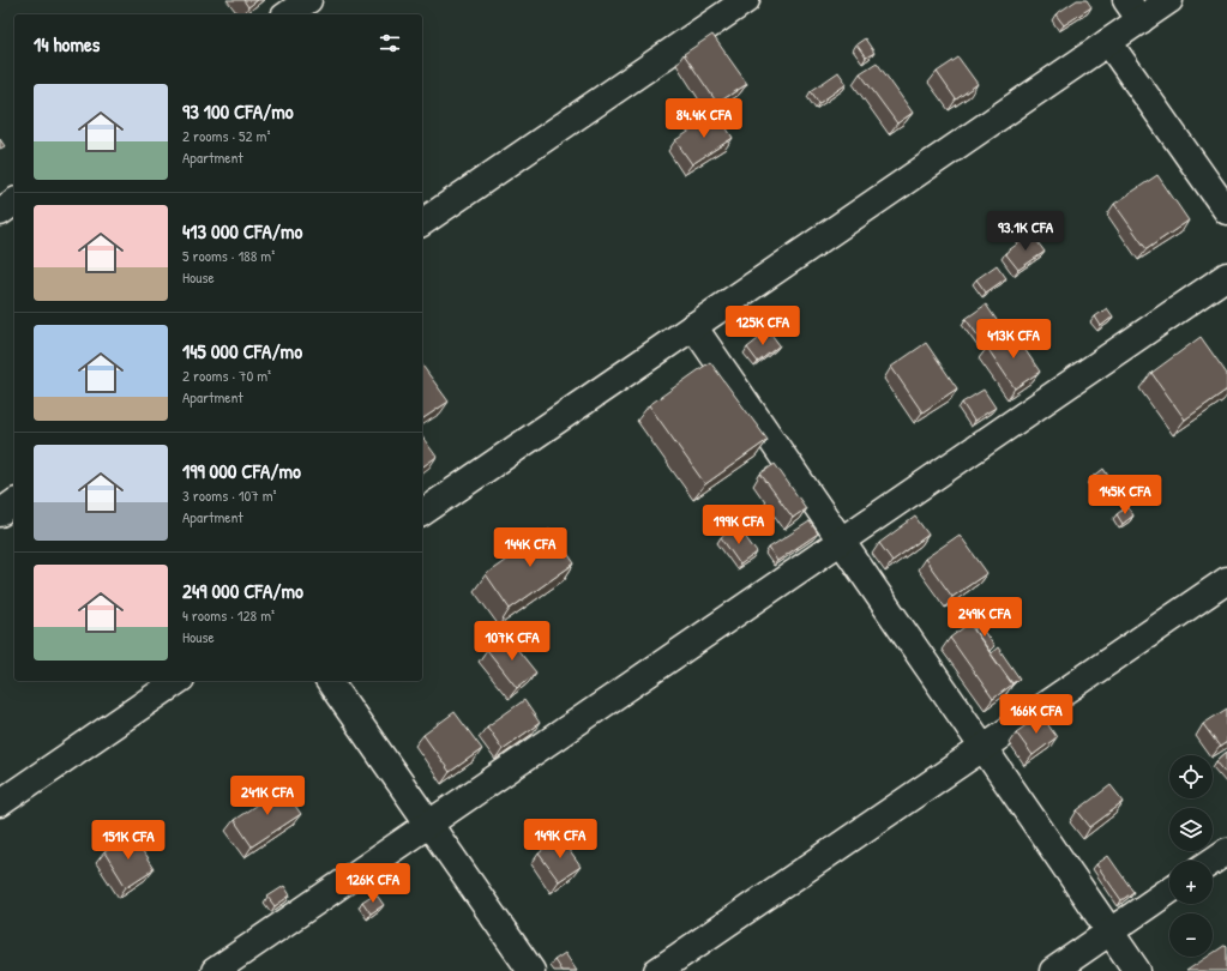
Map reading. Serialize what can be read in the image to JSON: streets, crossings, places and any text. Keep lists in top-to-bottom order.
{
  "page": {
    "heading": "14 homes",
    "list": [
      {
        "name": "93 100 CFA/mo",
        "note": "2 rooms · 52 m² · Apartment"
      },
      {
        "name": "413 000 CFA/mo",
        "note": "5 rooms · 188 m² · House"
      },
      {
        "name": "145 000 CFA/mo",
        "note": "2 rooms · 70 m² · Apartment"
      },
      {
        "name": "199 000 CFA/mo",
        "note": "3 rooms · 107 m² · Apartment"
      },
      {
        "name": "249 000 CFA/mo",
        "note": "4 rooms · 128 m² · House"
      }
    ],
    "price": [
      "84.4K CFA",
      "93.1K CFA",
      "125K CFA",
      "413K CFA",
      "145K CFA",
      "199K CFA",
      "144K CFA",
      "249K CFA",
      "107K CFA",
      "166K CFA",
      "241K CFA",
      "149K CFA",
      "151K CFA",
      "126K CFA"
    ],
    "map_buttons": ["+", "−"]
  }
}
